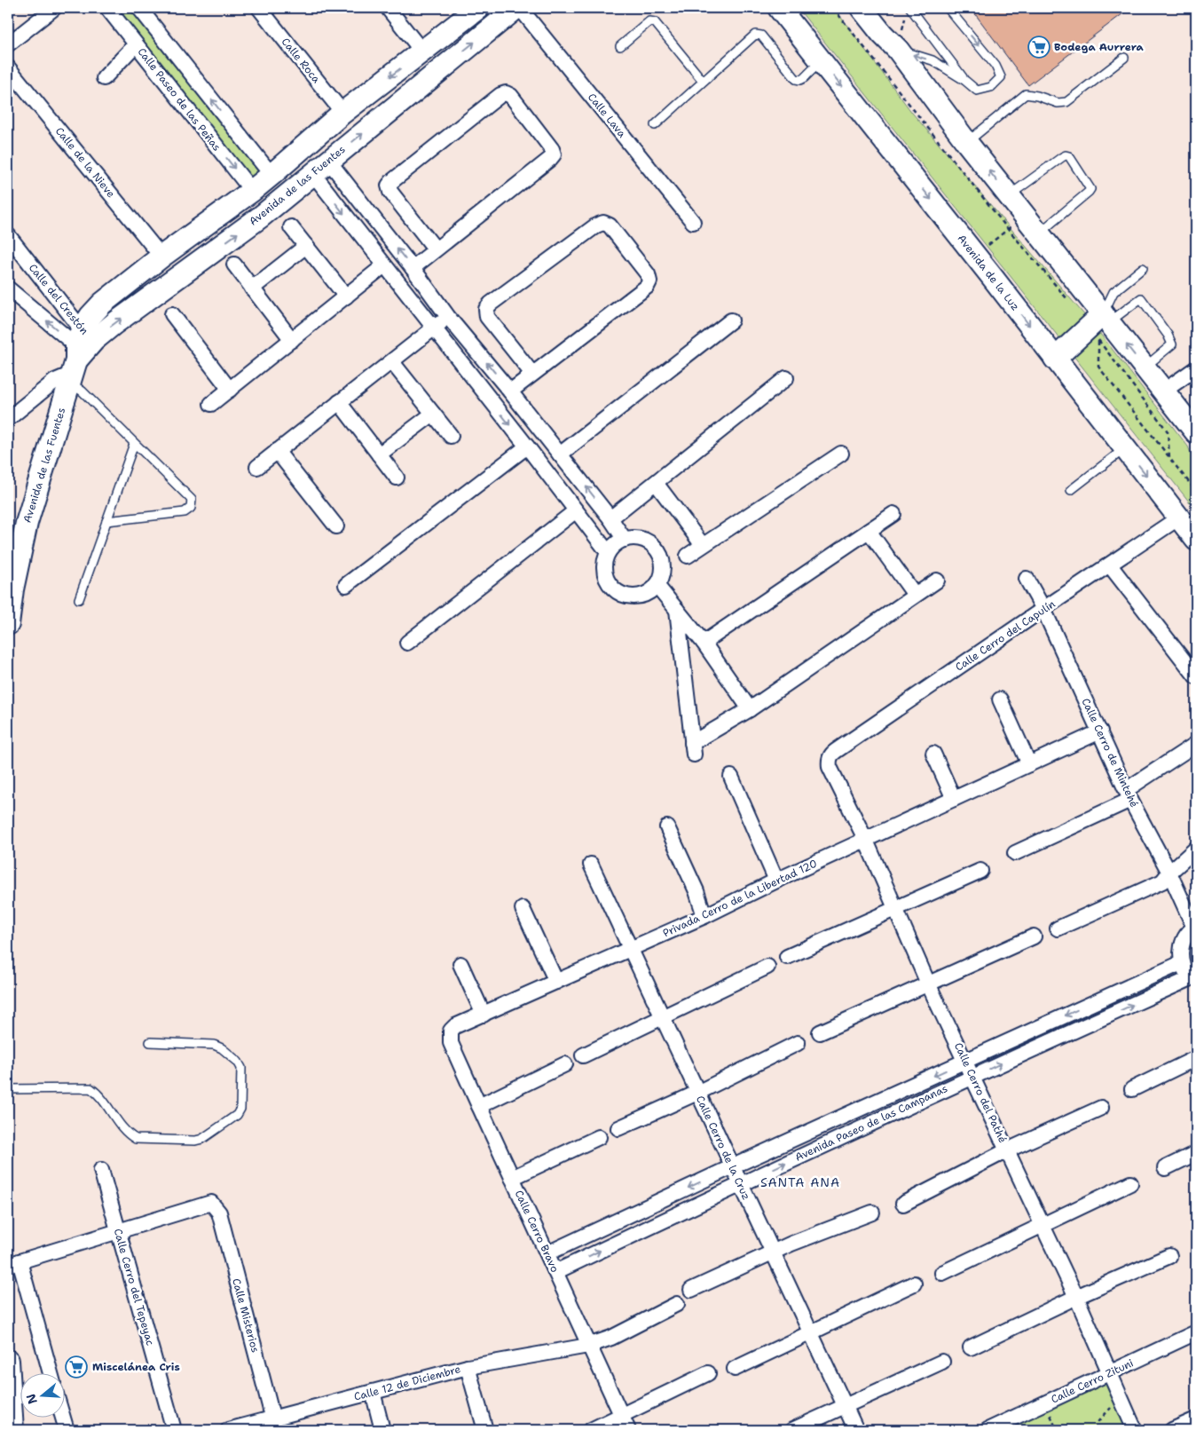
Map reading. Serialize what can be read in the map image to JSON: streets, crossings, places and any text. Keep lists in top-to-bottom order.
{
  "streets": {
    "main road": ["Avenida de las Fuentes", "Avenida de la Luz"],
    "street": [
      "Calle Roca",
      "Calle Paseo de las Peñas",
      "Calle Lava",
      "Calle de la Nieve",
      "Calle del Crestón",
      "Calle Cerro del Capulín",
      "Calle Cerro de Mintehé",
      "Privada Cerro de la Libertad 120",
      "Calle Cerro del Pathé",
      "Avenida Paseo de las Campanas",
      "Calle Cerro de la Cruz",
      "Calle Cerro Bravo",
      "Calle Cerro del Tepeyac",
      "Calle Misterios",
      "Calle Cerro Zituni",
      "Calle 12 de Diciembre"
    ]
  },
  "crossings": [
    ["Calle Roca", "Avenida de las Fuentes"],
    ["Calle Paseo de las Peñas", "Avenida de las Fuentes"],
    ["Calle de la Nieve", "Avenida de las Fuentes"],
    ["Avenida de las Fuentes", "Calle del Crestón"],
    ["Avenida de la Luz", "Calle Cerro del Capulín"],
    ["Calle Cerro del Capulín", "Calle Cerro de Mintehé"],
    ["Calle Cerro del Capulín", "Calle Cerro del Pathé"],
    ["Calle Cerro de Mintehé", "Privada Cerro de la Libertad 120"],
    ["Privada Cerro de la Libertad 120", "Calle Cerro del Pathé"],
    ["Privada Cerro de la Libertad 120", "Calle Cerro de la Cruz"],
    ["Privada Cerro de la Libertad 120", "Calle Cerro Bravo"],
    ["Calle Cerro del Pathé", "Avenida Paseo de las Campanas"],
    ["Calle Cerro del Pathé", "Calle Cerro Zituni"],
    ["Avenida Paseo de las Campanas", "Calle Cerro de la Cruz"],
    ["Avenida Paseo de las Campanas", "Calle Cerro Bravo"],
    ["Calle Cerro Bravo", "Calle 12 de Diciembre"],
    ["Calle Cerro del Tepeyac", "Calle Misterios"],
    ["Calle Misterios", "Calle 12 de Diciembre"]
  ],
  "districts": ["SANTA ANA"],
  "places": {
    "supermarket": ["Bodega Aurrera", "Miscelánea Cris"]
  },
  "north": "left"
}
